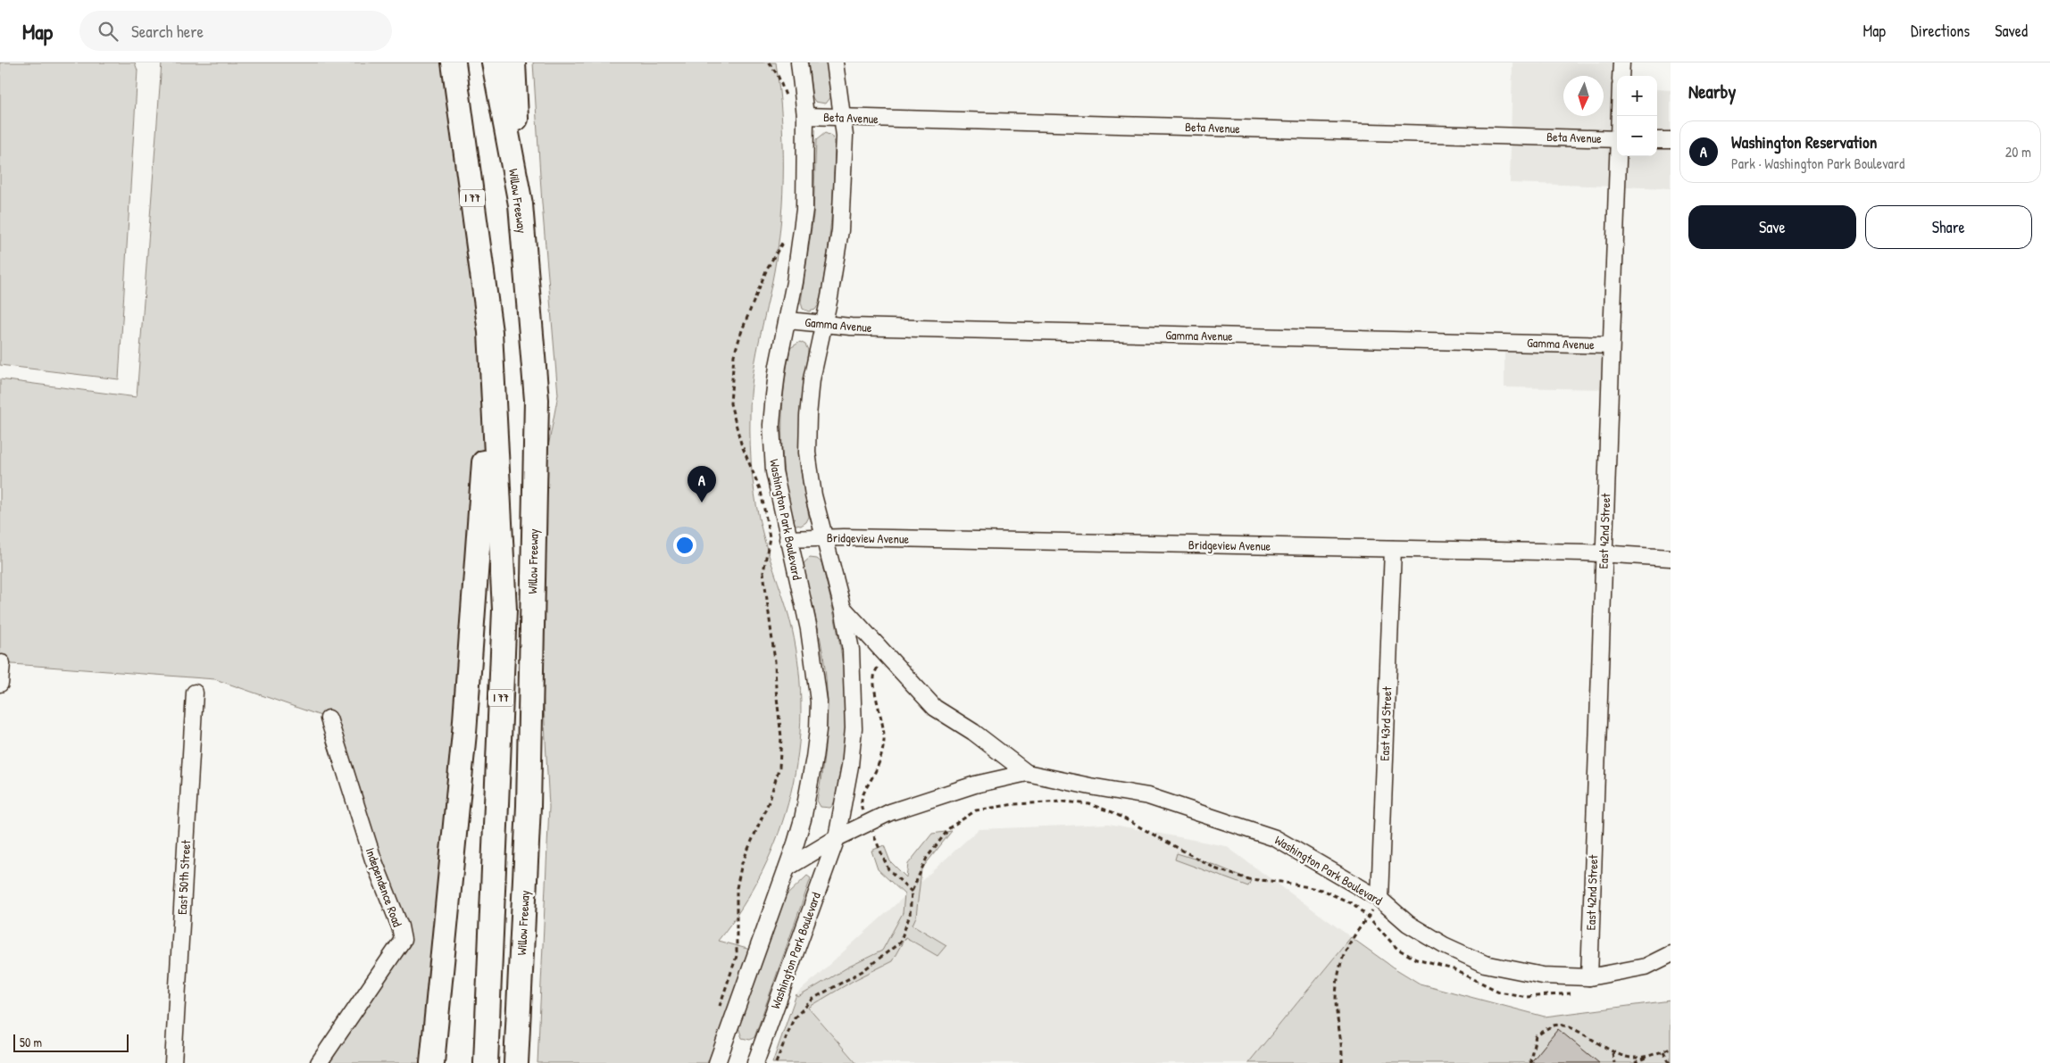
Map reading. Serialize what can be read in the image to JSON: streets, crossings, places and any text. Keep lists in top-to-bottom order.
{
  "streets": {
    "highway": ["I 77", "Willow Freeway"],
    "street": [
      "Beta Avenue",
      "Gamma Avenue",
      "Washington Park Boulevard",
      "East 42nd Street",
      "Bridgeview Avenue",
      "East 43rd Street",
      "East 50th Street",
      "Independence Road"
    ]
  },
  "crossings": [
    ["Beta Avenue", "Washington Park Boulevard"],
    ["Gamma Avenue", "Washington Park Boulevard"],
    ["Gamma Avenue", "East 42nd Street"],
    ["Washington Park Boulevard", "East 42nd Street"],
    ["Washington Park Boulevard", "Bridgeview Avenue"],
    ["Washington Park Boulevard", "East 43rd Street"],
    ["East 42nd Street", "Bridgeview Avenue"],
    ["Bridgeview Avenue", "East 43rd Street"]
  ],
  "scale_bar": "50 m",
  "north": "bottom",
  "page": {
    "header": "Map",
    "search": "Search here",
    "nav": ["Map", "Directions", "Saved"],
    "heading": "Nearby",
    "map_buttons": ["+", "−"],
    "list": [
      {
        "mark": "A",
        "name": "Washington Reservation",
        "note": "Park · Washington Park Boulevard",
        "value": "20 m"
      }
    ],
    "buttons": ["Save", "Share"],
    "pins": "A",
    "scale": "50 m"
  }
}
